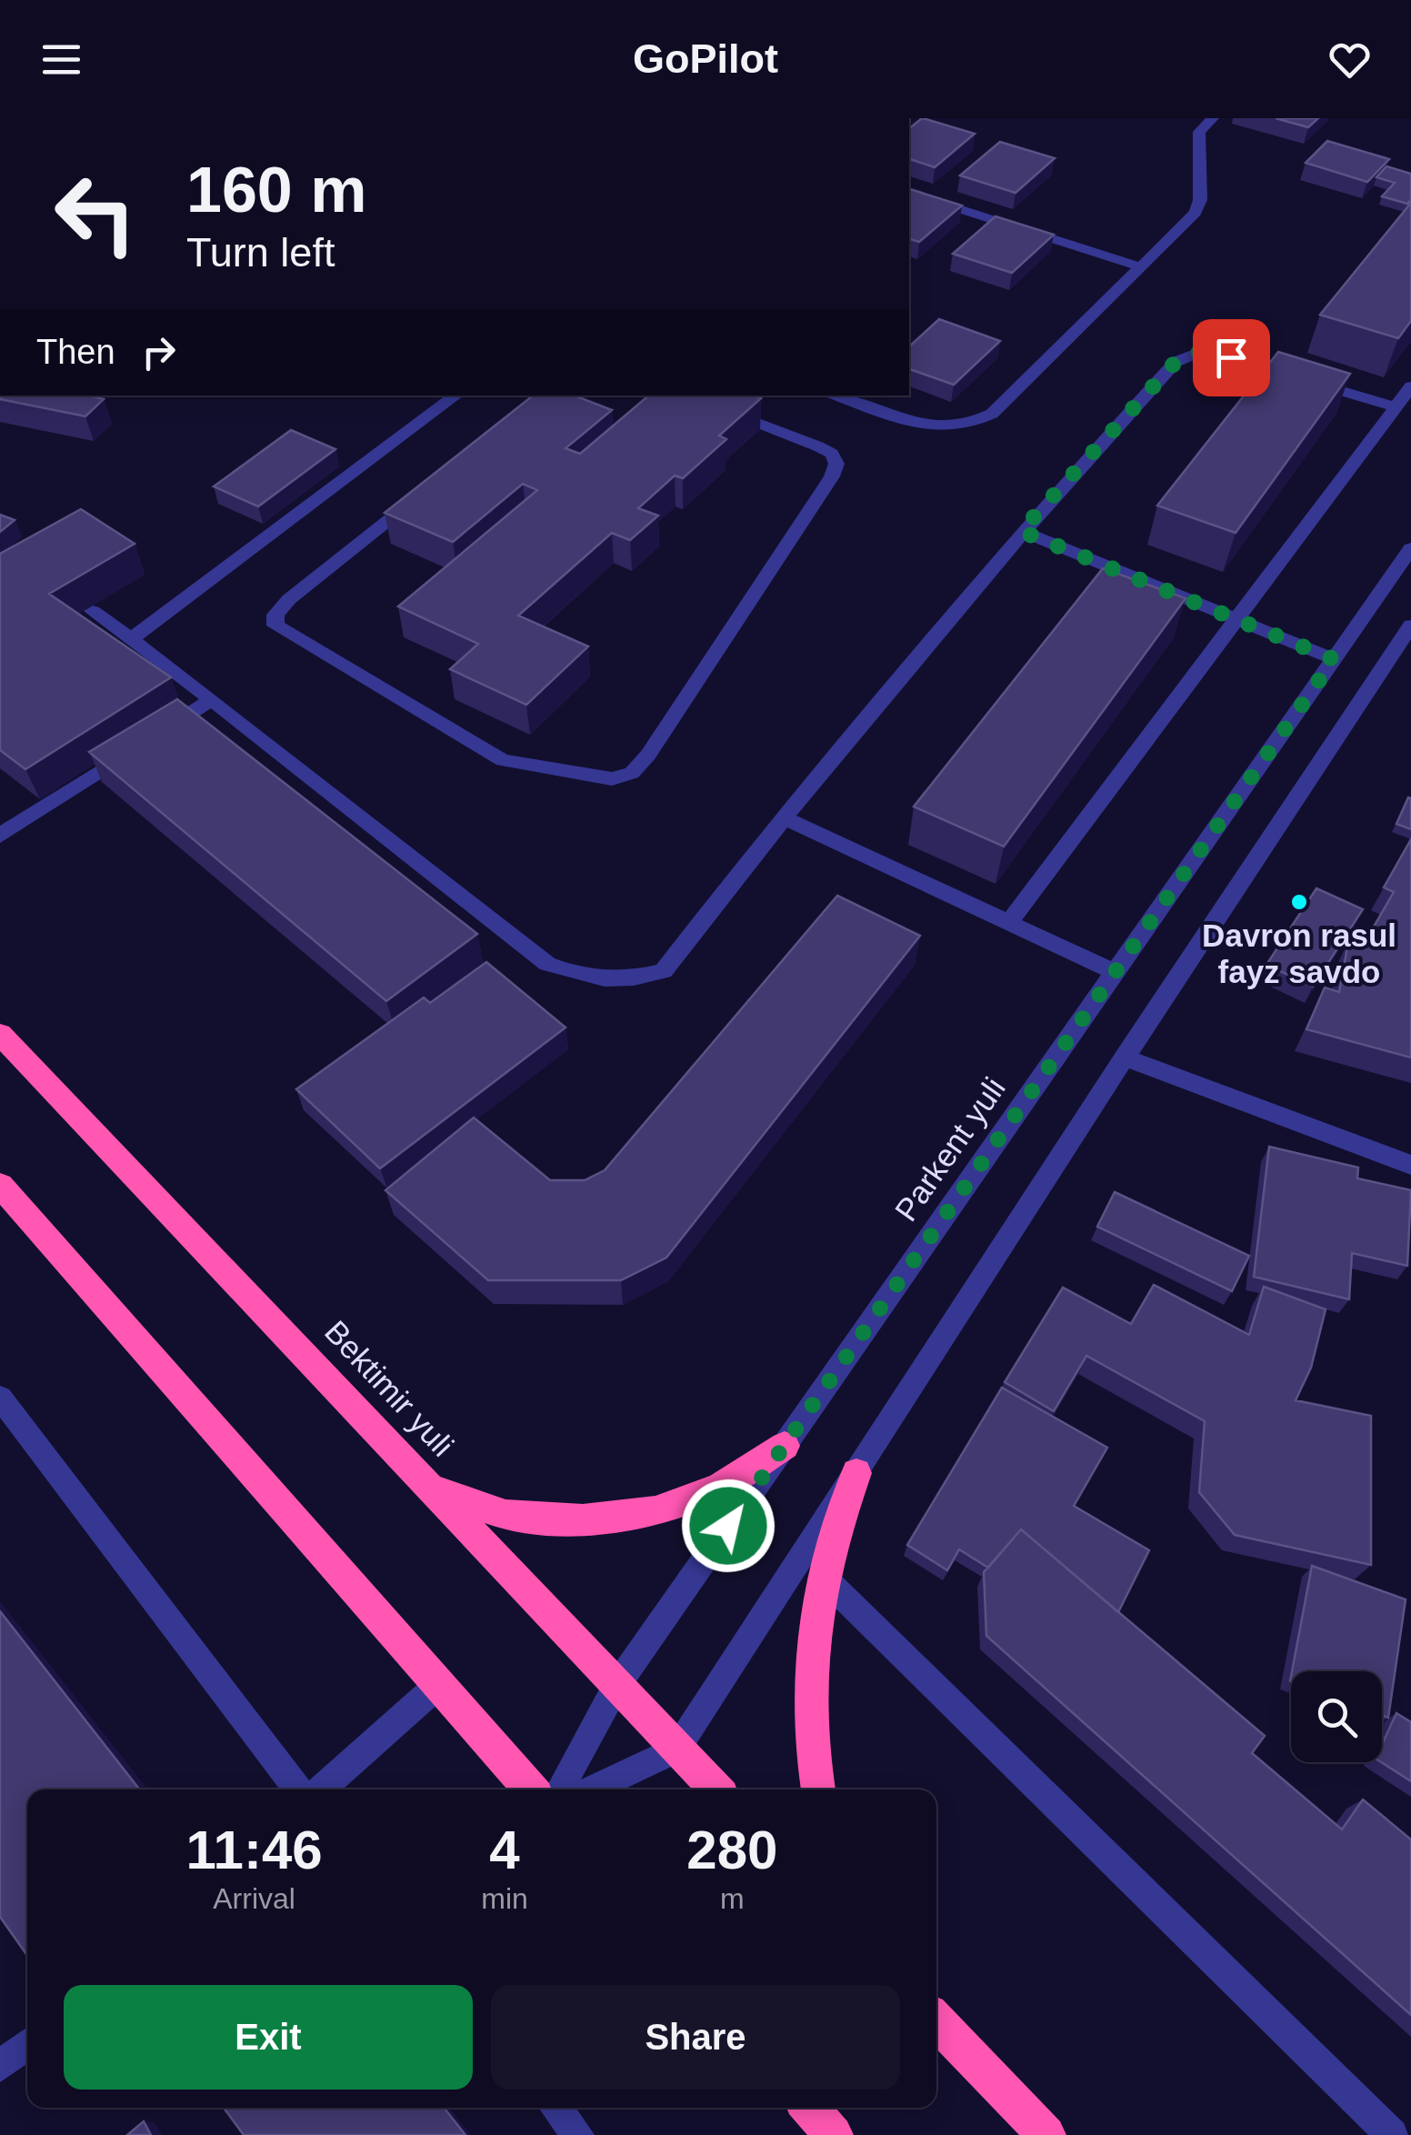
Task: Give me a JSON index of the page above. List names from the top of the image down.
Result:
{
  "streets": {
    "highway": ["Bektimir yuli"],
    "street": ["Parkent yuli"]
  },
  "crossings": [
    ["Parkent yuli", "Bektimir yuli"]
  ],
  "places": ["Davron rasul fayz savdo"],
  "page": {
    "header": "GoPilot",
    "turn": ["160 m", "Turn left"],
    "then": "Then",
    "eta": [
      "11:46",
      "Arrival",
      "4",
      "min",
      "280",
      "m"
    ],
    "buttons": ["Exit", "Share"]
  }
}
